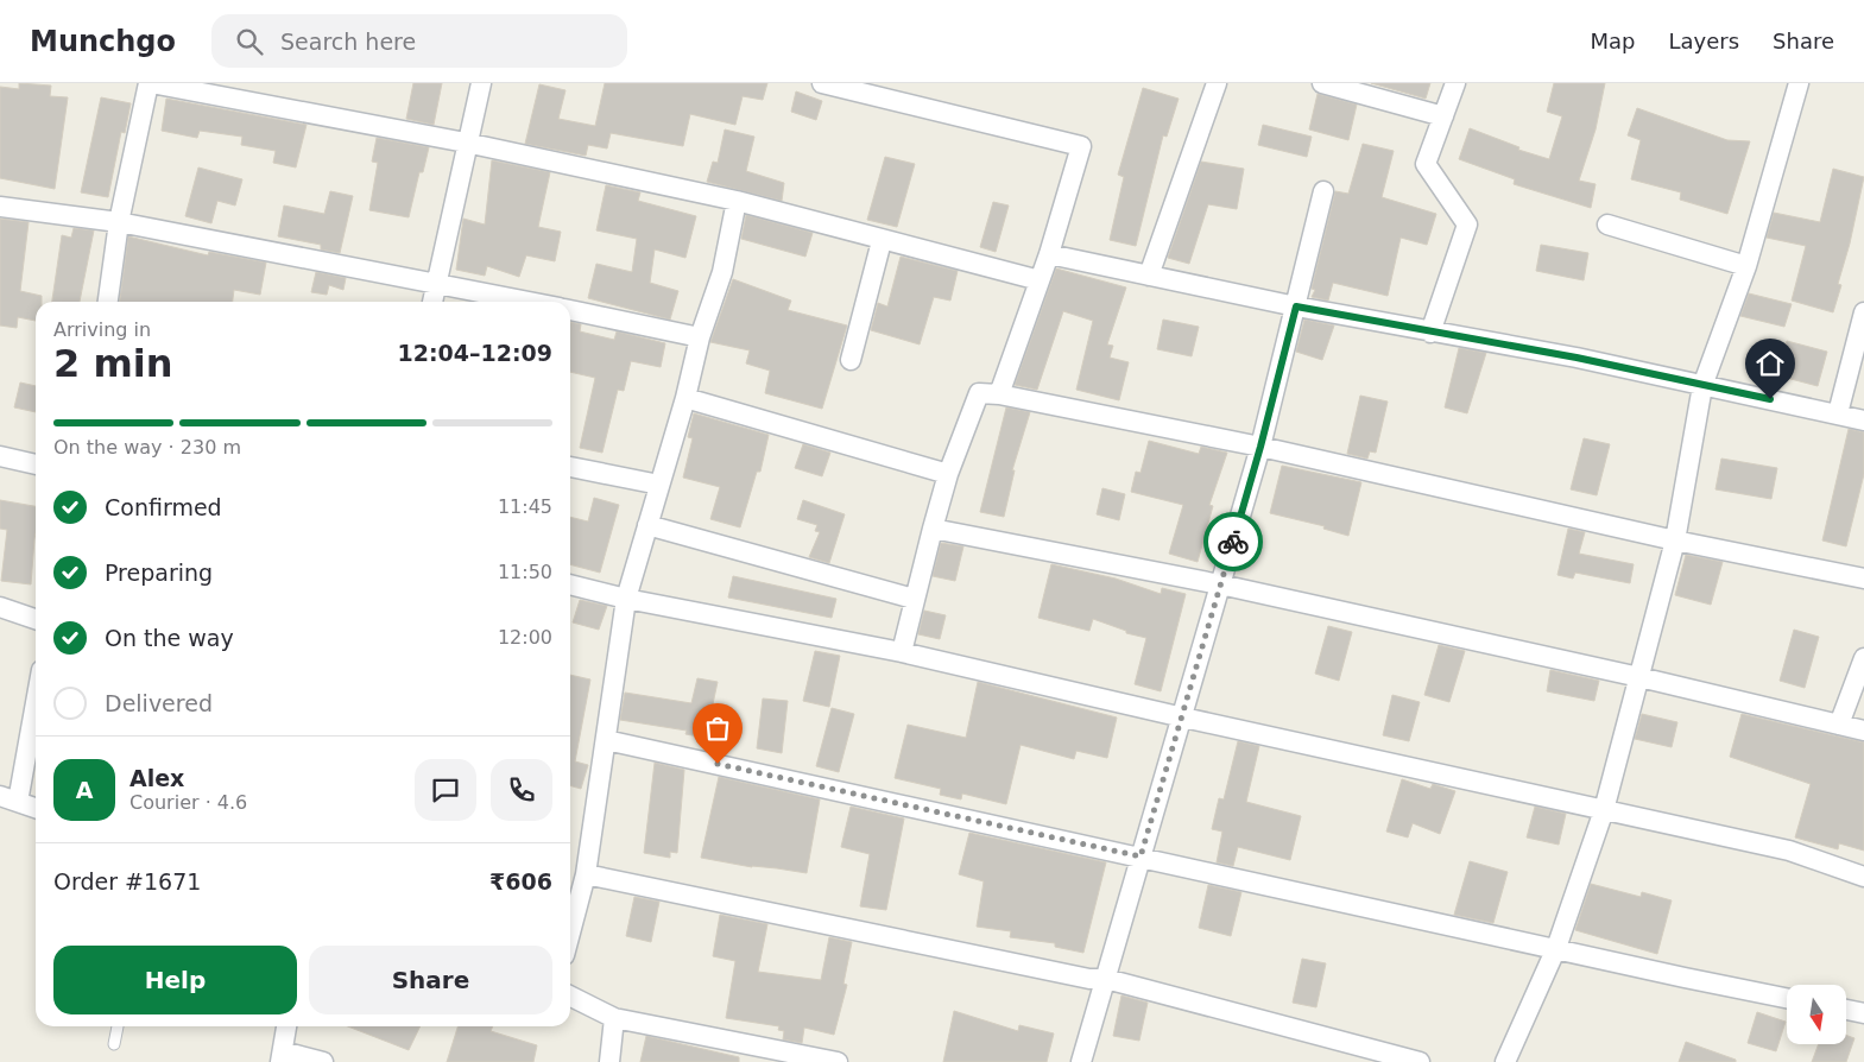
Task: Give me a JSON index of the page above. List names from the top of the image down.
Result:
{
  "north": "bottom",
  "page": {
    "header": "Munchgo",
    "search": "Search here",
    "nav": ["Map", "Layers", "Share"],
    "heading": ["2 min", "Arriving in", "12:04–12:09"],
    "panel": [
      "Alex",
      "Courier · 4.6",
      "Order #1671",
      "₹606"
    ],
    "bar": "On the way · 230 m",
    "list": [
      ["Confirmed", "11:45"],
      ["Preparing", "11:50"],
      ["On the way", "12:00"],
      "Delivered"
    ],
    "round": "A",
    "buttons": ["Help", "Share"]
  }
}
